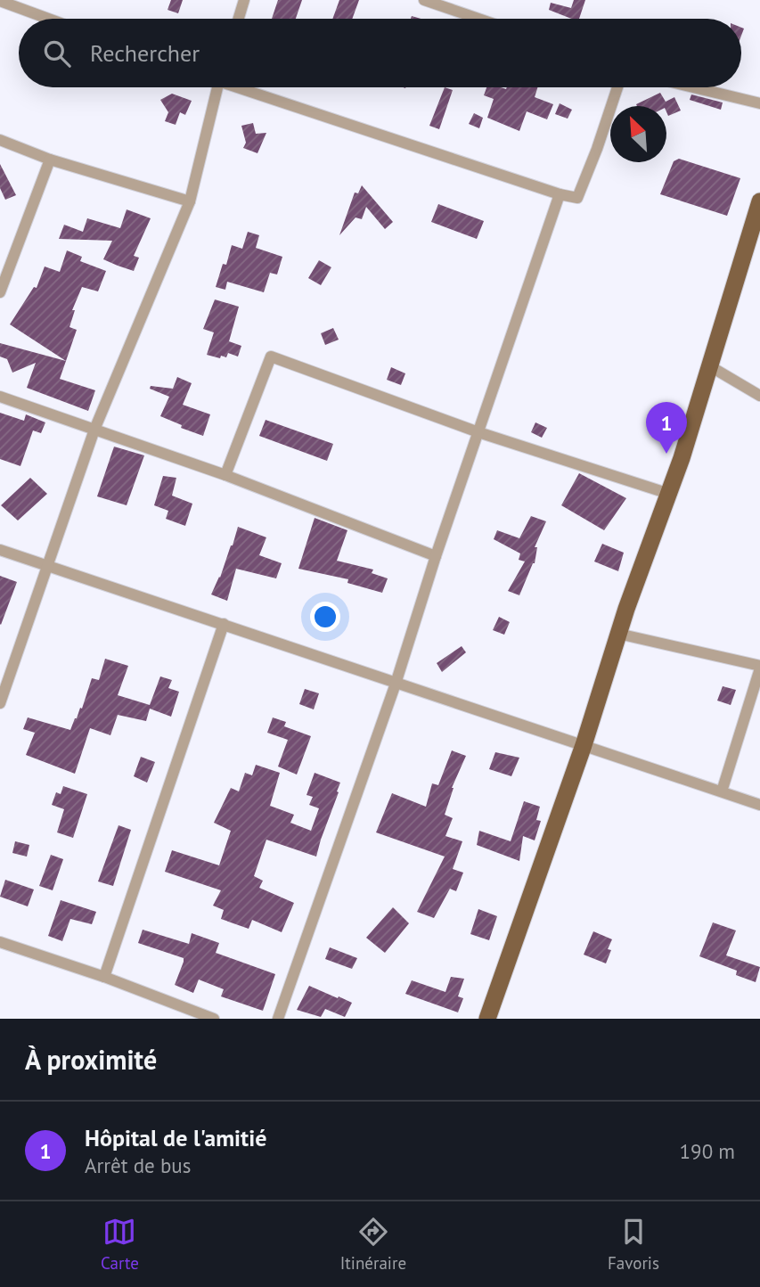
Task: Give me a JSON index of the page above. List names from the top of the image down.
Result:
{
  "north": "top left",
  "page": {
    "search": "Rechercher",
    "pins": "1",
    "heading": "À proximité",
    "list": [
      {
        "mark": "1",
        "name": "Hôpital de l'amitié",
        "note": "Arrêt de bus",
        "value": "190 m"
      }
    ],
    "nav": ["Carte", "Itinéraire", "Favoris"]
  }
}
